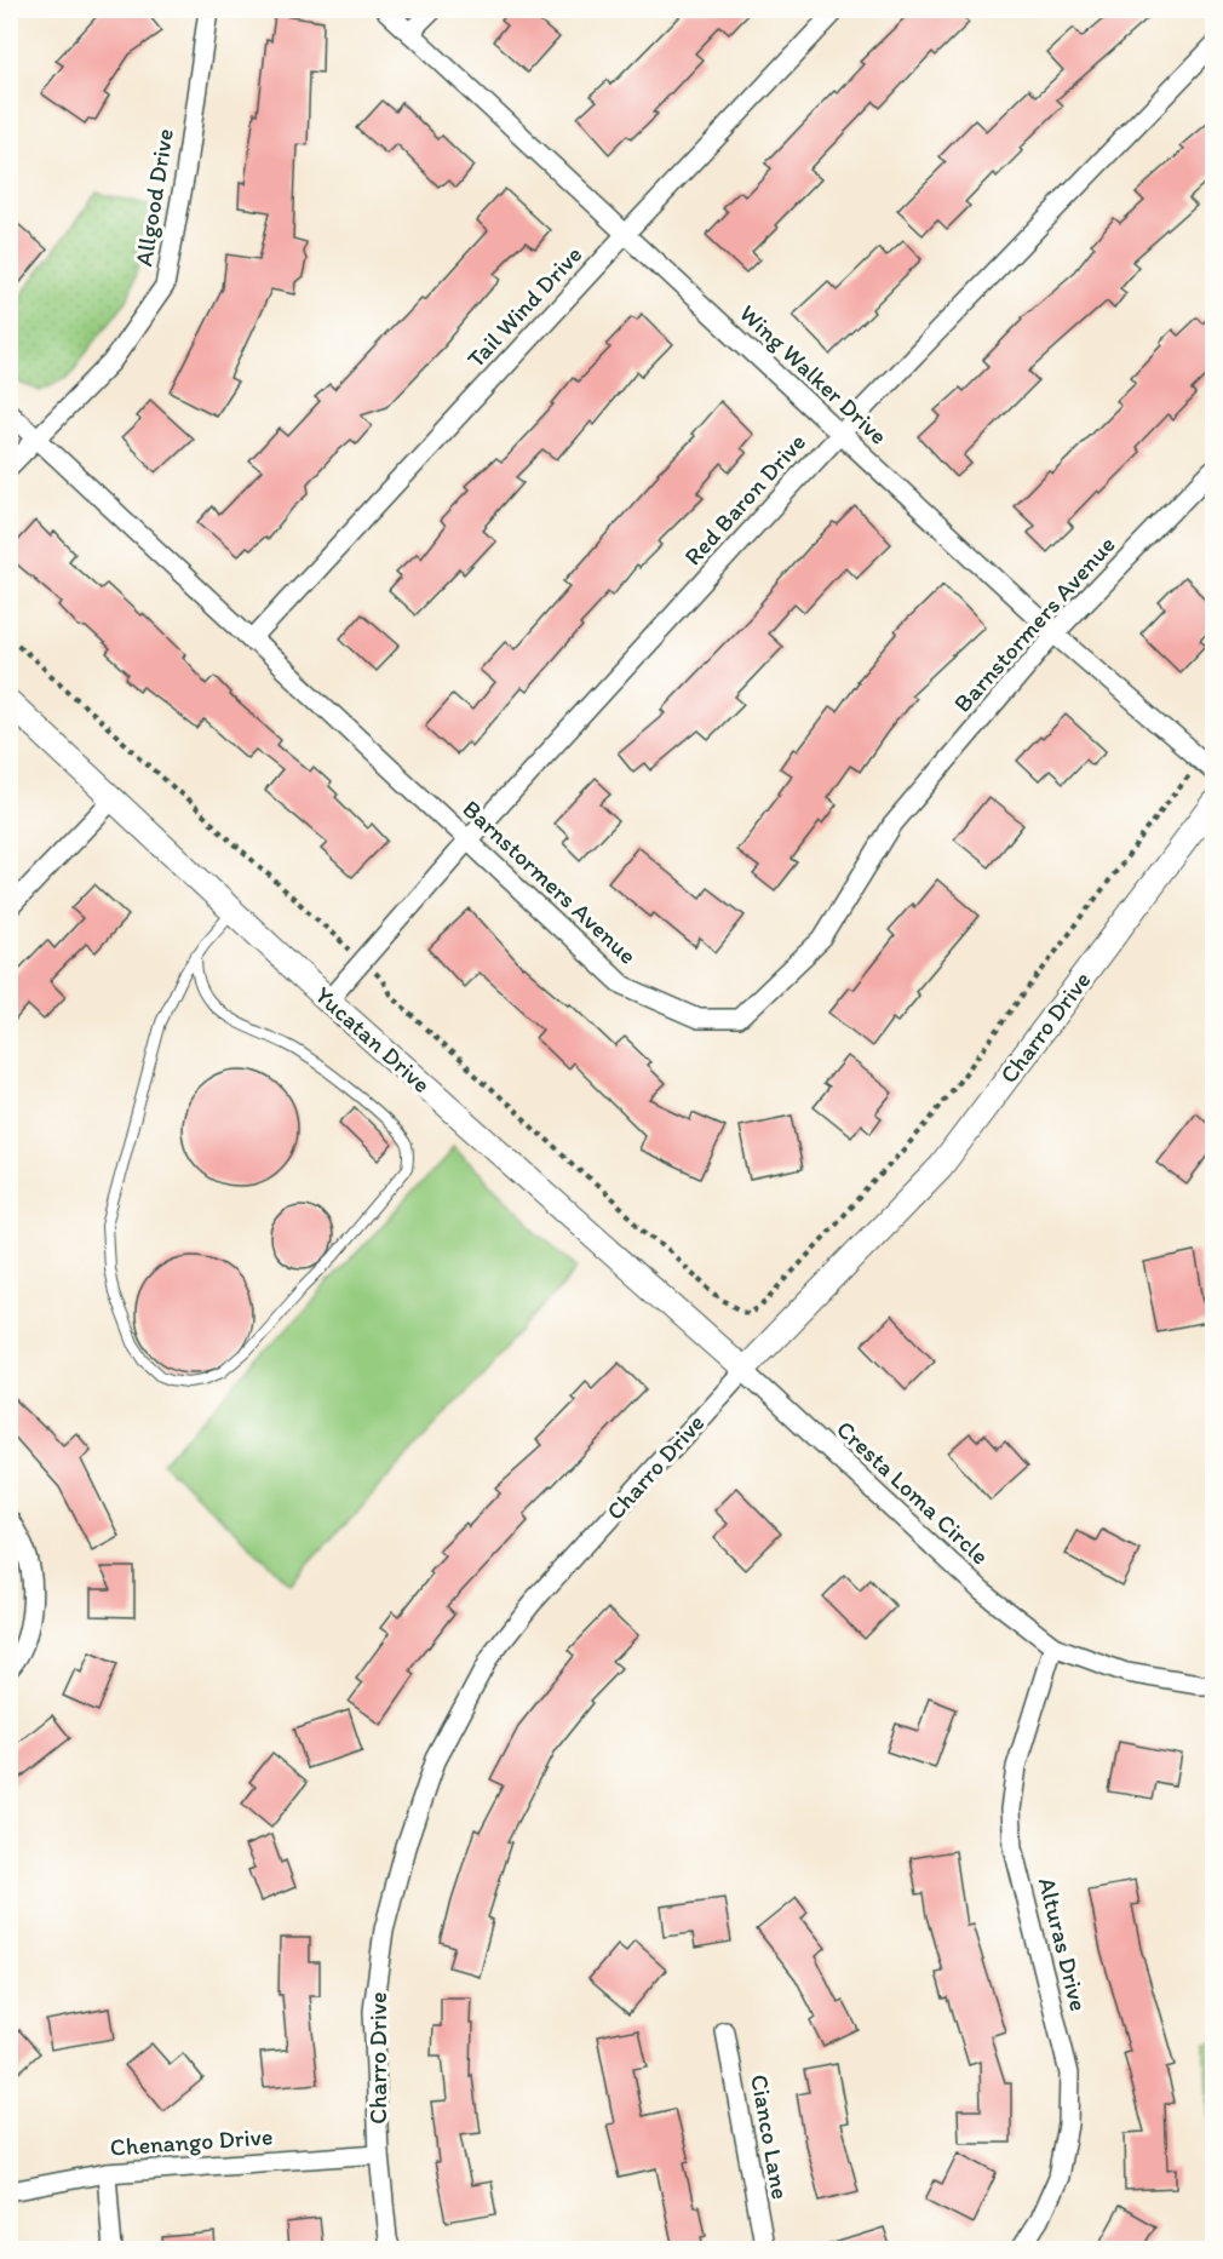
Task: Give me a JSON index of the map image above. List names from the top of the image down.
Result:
{
  "streets": {
    "street": [
      "Allgood Drive",
      "Tail Wind Drive",
      "Wing Walker Drive",
      "Red Baron Drive",
      "Barnstormers Avenue",
      "Charro Drive",
      "Yucatan Drive",
      "Cresta Loma Circle",
      "Alturas Drive",
      "Cianco Lane",
      "Chenango Drive"
    ]
  },
  "crossings": [
    ["Allgood Drive", "Barnstormers Avenue"],
    ["Tail Wind Drive", "Wing Walker Drive"],
    ["Tail Wind Drive", "Barnstormers Avenue"],
    ["Wing Walker Drive", "Red Baron Drive"],
    ["Wing Walker Drive", "Barnstormers Avenue"],
    ["Red Baron Drive", "Barnstormers Avenue"],
    ["Red Baron Drive", "Yucatan Drive"],
    ["Charro Drive", "Yucatan Drive"],
    ["Charro Drive", "Cresta Loma Circle"],
    ["Charro Drive", "Chenango Drive"],
    ["Yucatan Drive", "Cresta Loma Circle"],
    ["Cresta Loma Circle", "Alturas Drive"]
  ]
}
